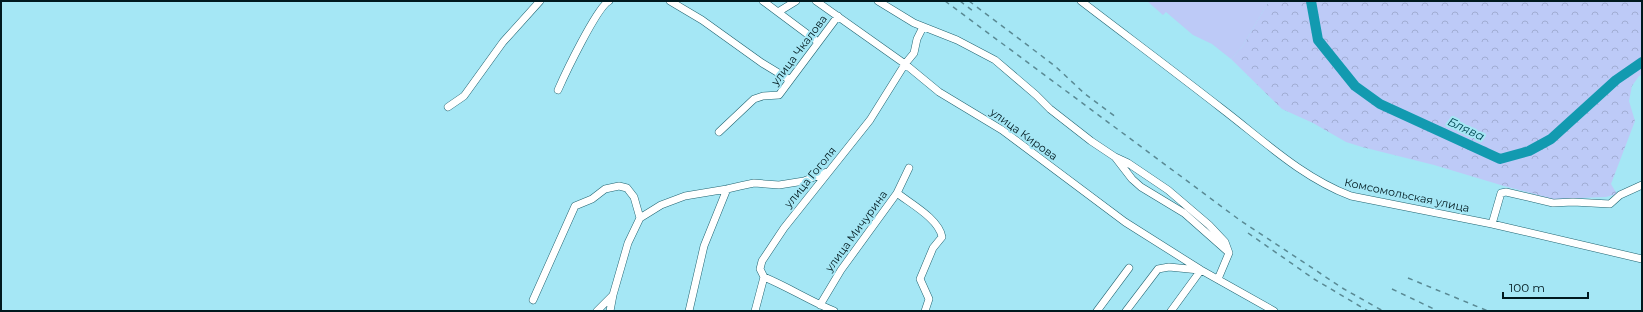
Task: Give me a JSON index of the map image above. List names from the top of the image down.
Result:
{
  "streets": {
    "street": [
      "улица Чкалова",
      "улица Кирова",
      "улица Гоголя",
      "Комсомольская улица",
      "улица Мичурина"
    ]
  },
  "crossings": [
    ["улица Чкалова", "улица Кирова"],
    ["улица Кирова", "улица Гоголя"]
  ],
  "water": ["Блява"],
  "scale_bar": "100 m"
}
